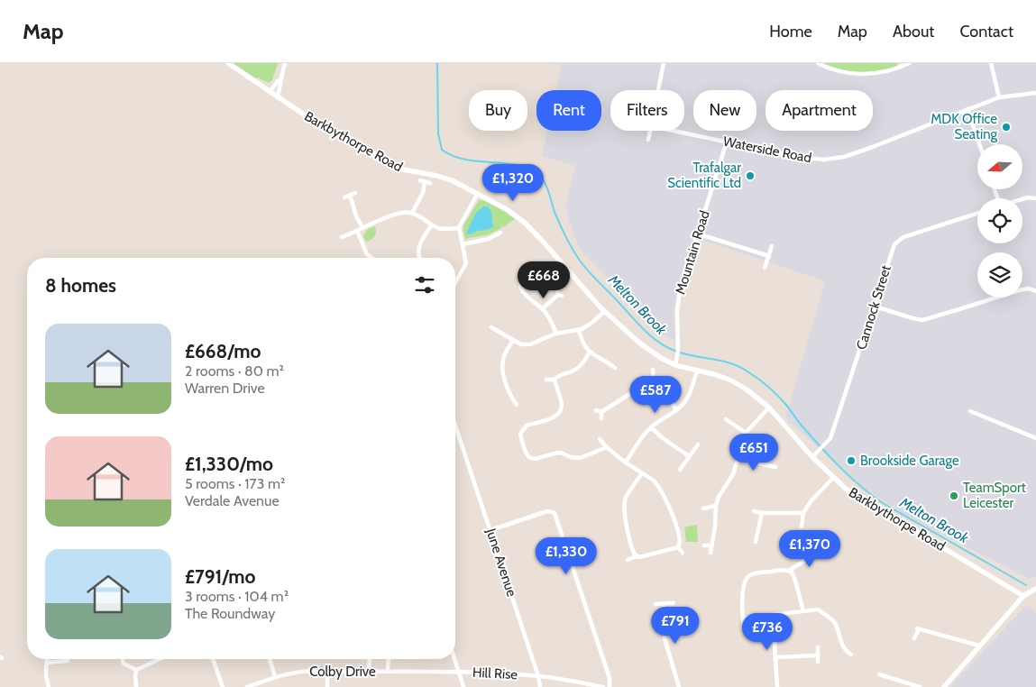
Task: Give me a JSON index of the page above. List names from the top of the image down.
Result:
{
  "streets": {
    "street": [
      "Barkbythorpe Road",
      "Waterside Road",
      "Mountain Road",
      "Cannock Street",
      "June Avenue",
      "Colby Drive",
      "Hill Rise"
    ]
  },
  "crossings": [
    ["Barkbythorpe Road", "Mountain Road"],
    ["Barkbythorpe Road", "Cannock Street"],
    ["Waterside Road", "Mountain Road"],
    ["June Avenue", "Hill Rise"],
    ["Colby Drive", "Hill Rise"]
  ],
  "water": ["Melton Brook"],
  "places": [
    "MDK Office Seating",
    "Trafalgar Scientific Ltd",
    "Brookside Garage",
    "TeamSport Leicester"
  ],
  "north": "left",
  "page": {
    "header": "Map",
    "nav": [
      "Home",
      "Map",
      "About",
      "Contact"
    ],
    "chip": [
      "Buy",
      "Rent",
      "Filters",
      "New",
      "Apartment"
    ],
    "price": [
      "£1,320",
      "£668",
      "£587",
      "£651",
      "£1,370",
      "£1,330",
      "£791",
      "£736"
    ],
    "heading": "8 homes",
    "list": [
      {
        "name": "£668/mo",
        "note": "2 rooms · 80 m² · Warren Drive"
      },
      {
        "name": "£1,330/mo",
        "note": "5 rooms · 173 m² · Verdale Avenue"
      },
      {
        "name": "£791/mo",
        "note": "3 rooms · 104 m² · The Roundway"
      }
    ]
  }
}
